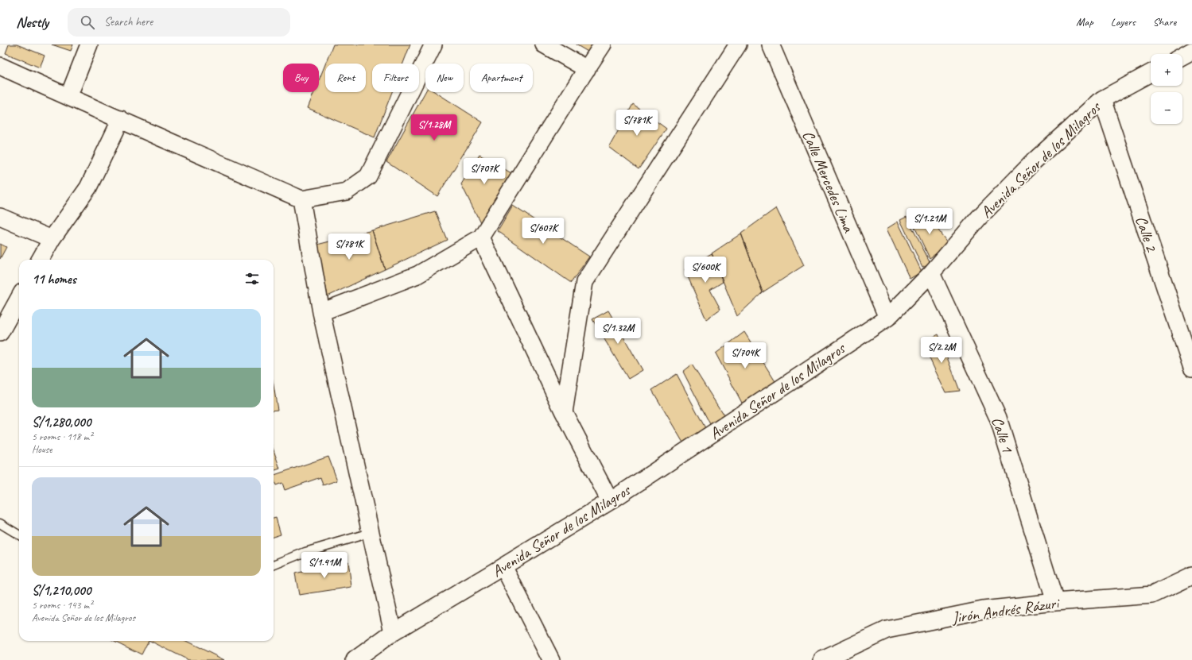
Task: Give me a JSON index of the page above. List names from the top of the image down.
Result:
{
  "streets": {
    "street": [
      "Avenida Señor de los Milagros",
      "Calle Mercedes Lima",
      "Calle 2",
      "Calle 1",
      "Jirón Andrés Rázuri"
    ]
  },
  "crossings": [
    ["Avenida Señor de los Milagros", "Calle Mercedes Lima"],
    ["Avenida Señor de los Milagros", "Calle 2"],
    ["Avenida Señor de los Milagros", "Calle 1"],
    ["Calle 1", "Jirón Andrés Rázuri"]
  ],
  "page": {
    "header": "Nestly",
    "search": "Search here",
    "nav": ["Map", "Layers", "Share"],
    "map_buttons": ["+", "−"],
    "chip": [
      "Buy",
      "Rent",
      "Filters",
      "New",
      "Apartment"
    ],
    "price": [
      "S/781K",
      "S/1.28M",
      "S/707K",
      "S/1.21M",
      "S/607K",
      "S/781K",
      "S/600K",
      "S/1.32M",
      "S/2.2M",
      "S/704K",
      "S/1.41M"
    ],
    "heading": "11 homes",
    "list": [
      {
        "name": "S/1,280,000",
        "note": "5 rooms · 118 m² · House"
      },
      {
        "name": "S/1,210,000",
        "note": "5 rooms · 143 m² · Avenida Señor de los Milagros"
      }
    ]
  }
}
